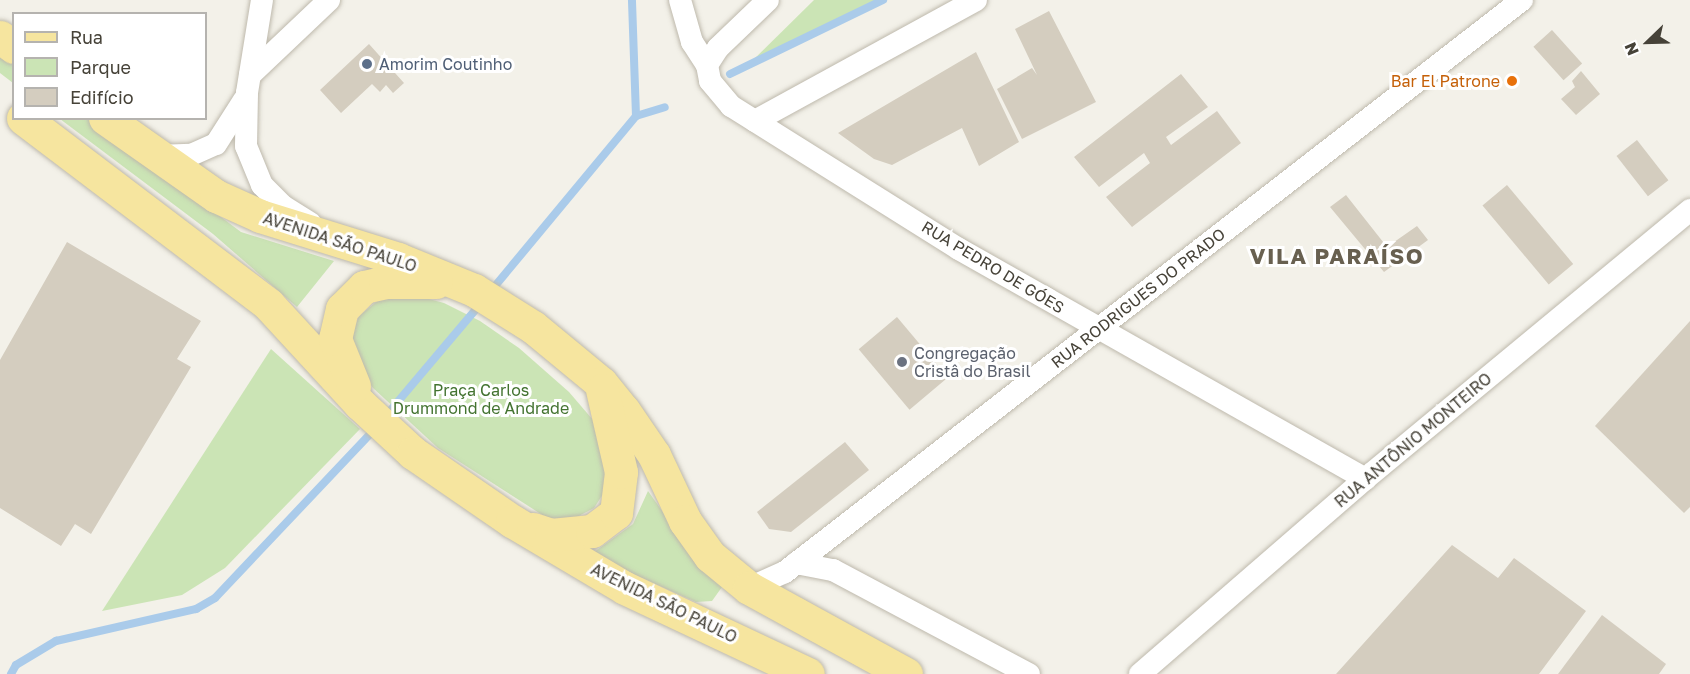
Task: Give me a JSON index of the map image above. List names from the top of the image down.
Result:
{
  "streets": {
    "main road": ["AVENIDA SÃO PAULO"],
    "street": ["RUA PEDRO DE GÓES", "RUA RODRIGUES DO PRADO", "RUA ANTÔNIO MONTEIRO"]
  },
  "crossings": [
    ["AVENIDA SÃO PAULO", "RUA RODRIGUES DO PRADO"],
    ["RUA PEDRO DE GÓES", "RUA RODRIGUES DO PRADO"],
    ["RUA PEDRO DE GÓES", "RUA ANTÔNIO MONTEIRO"]
  ],
  "districts": ["VILA PARAÍSO"],
  "parks": ["Praça Carlos Drummond de Andrade"],
  "places": ["Amorim Coutinho", "Bar El Patrone", "Congregação Cristâ do Brasil"],
  "legend": ["Rua", "Parque", "Edifício"],
  "north": "bottom left"
}
